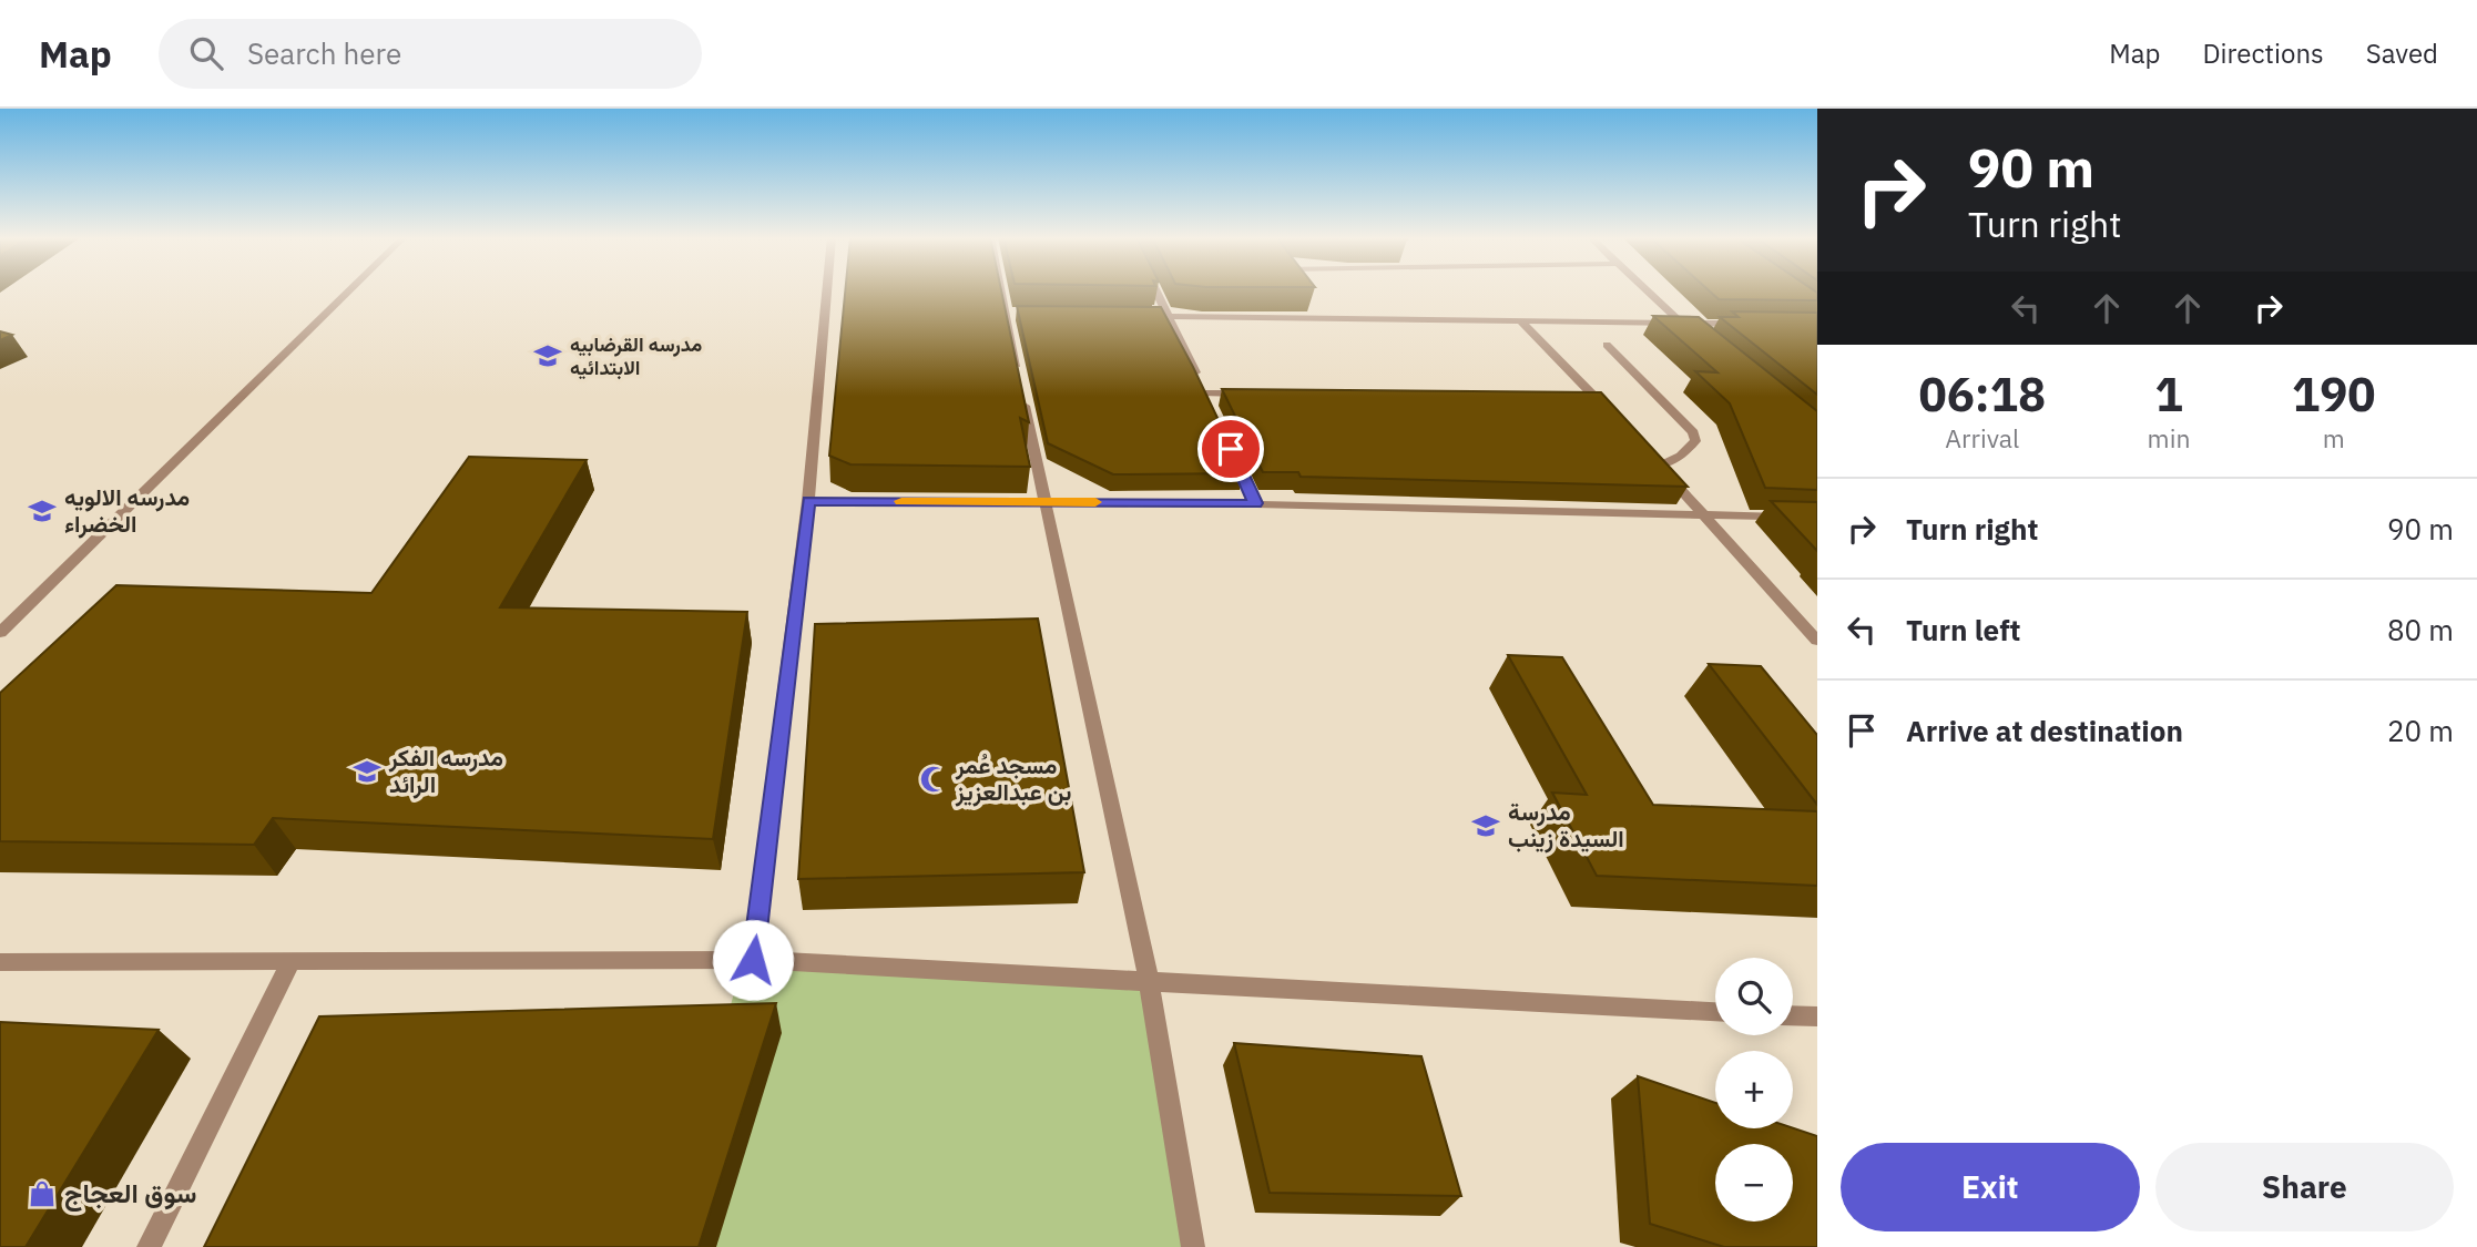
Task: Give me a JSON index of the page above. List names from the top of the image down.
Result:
{
  "places": {
    "school or university": [
      "مدرسه القرضابيه الابتدائيه",
      "مدرسه الالويه الخضراء",
      "مدرسه الفكر الرائد",
      "مدرسة السيدة زينب"
    ],
    "mosque": ["مسجد عُمر بن عبدالعزيز"],
    "shop": ["سوق العجاج"]
  },
  "page": {
    "header": "Map",
    "search": "Search here",
    "nav": ["Map", "Directions", "Saved"],
    "turn": ["90 m", "Turn right"],
    "eta": [
      "06:18",
      "Arrival",
      "1",
      "min",
      "190",
      "m"
    ],
    "list": [
      {
        "name": "Turn right",
        "value": "90 m"
      },
      {
        "name": "Turn left",
        "value": "80 m"
      },
      {
        "name": "Arrive at destination",
        "value": "20 m"
      }
    ],
    "map_buttons": ["+", "−"],
    "buttons": ["Exit", "Share"]
  }
}
